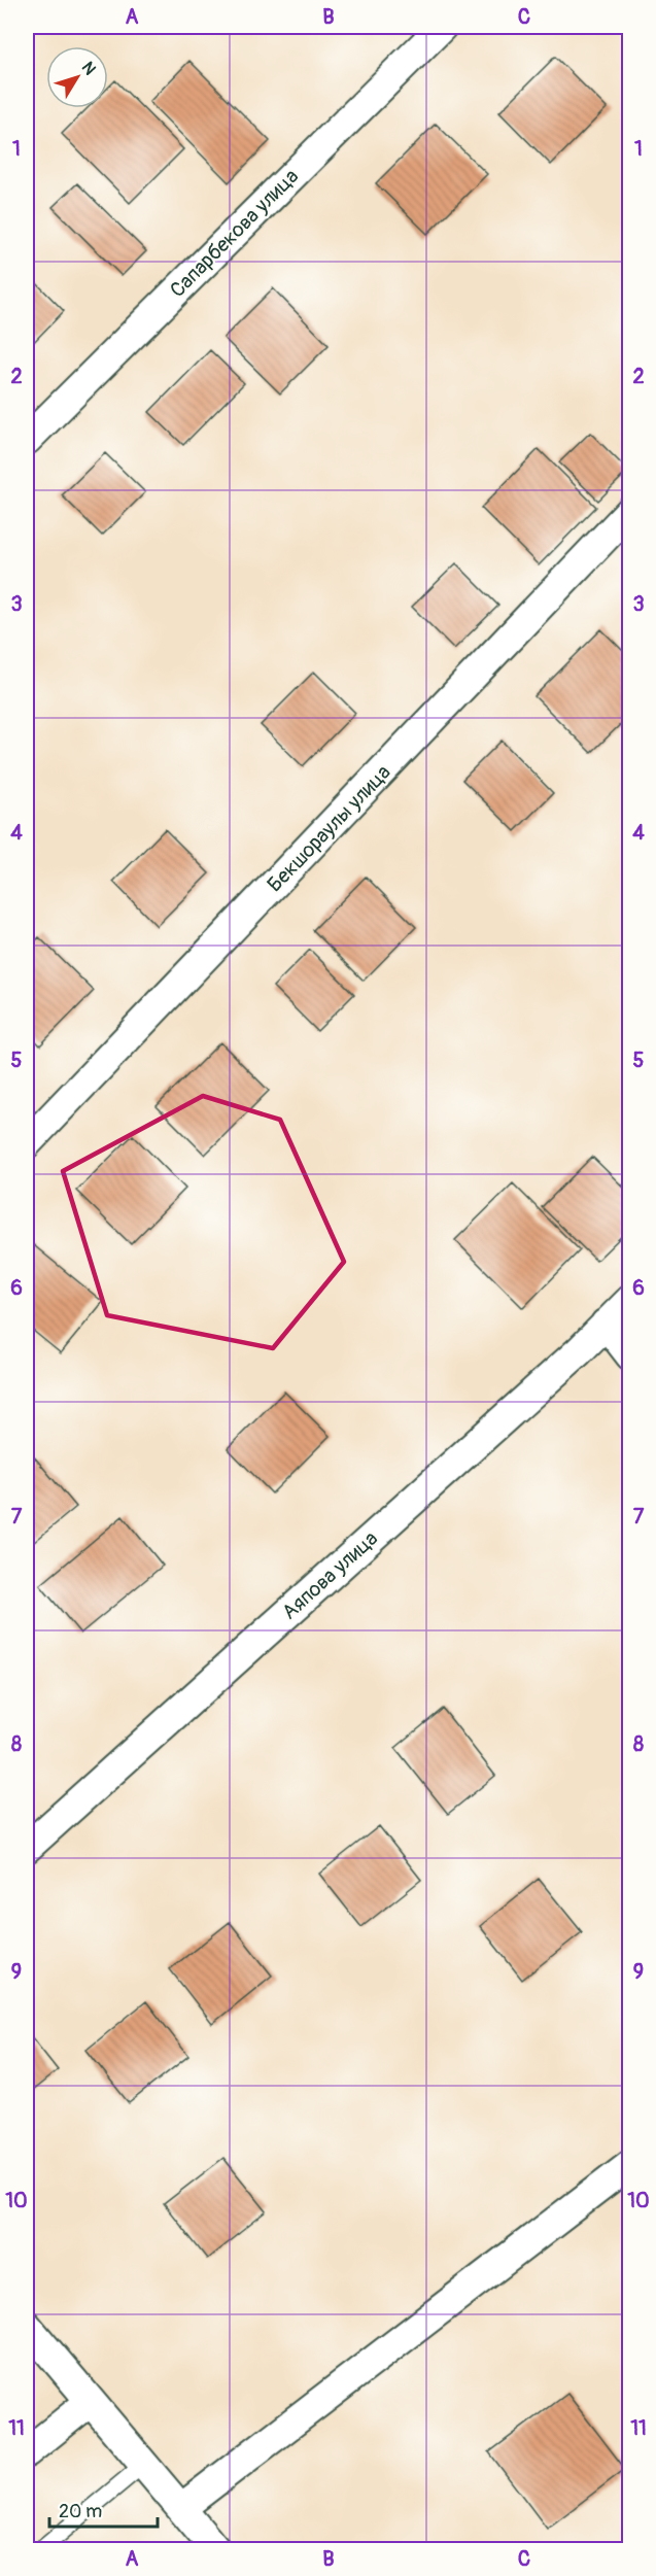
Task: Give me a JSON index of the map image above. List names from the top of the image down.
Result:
{
  "streets": {
    "street": ["Сапарбекова улица", "Бекшораулы улица", "Аяпова улица"]
  },
  "scale_bar": "20 m",
  "north": "top right",
  "grid": {
    "columns": ["A", "B", "C"],
    "rows": [
      "1",
      "2",
      "3",
      "4",
      "5",
      "6",
      "7",
      "8",
      "9",
      "10",
      "11"
    ]
  }
}
